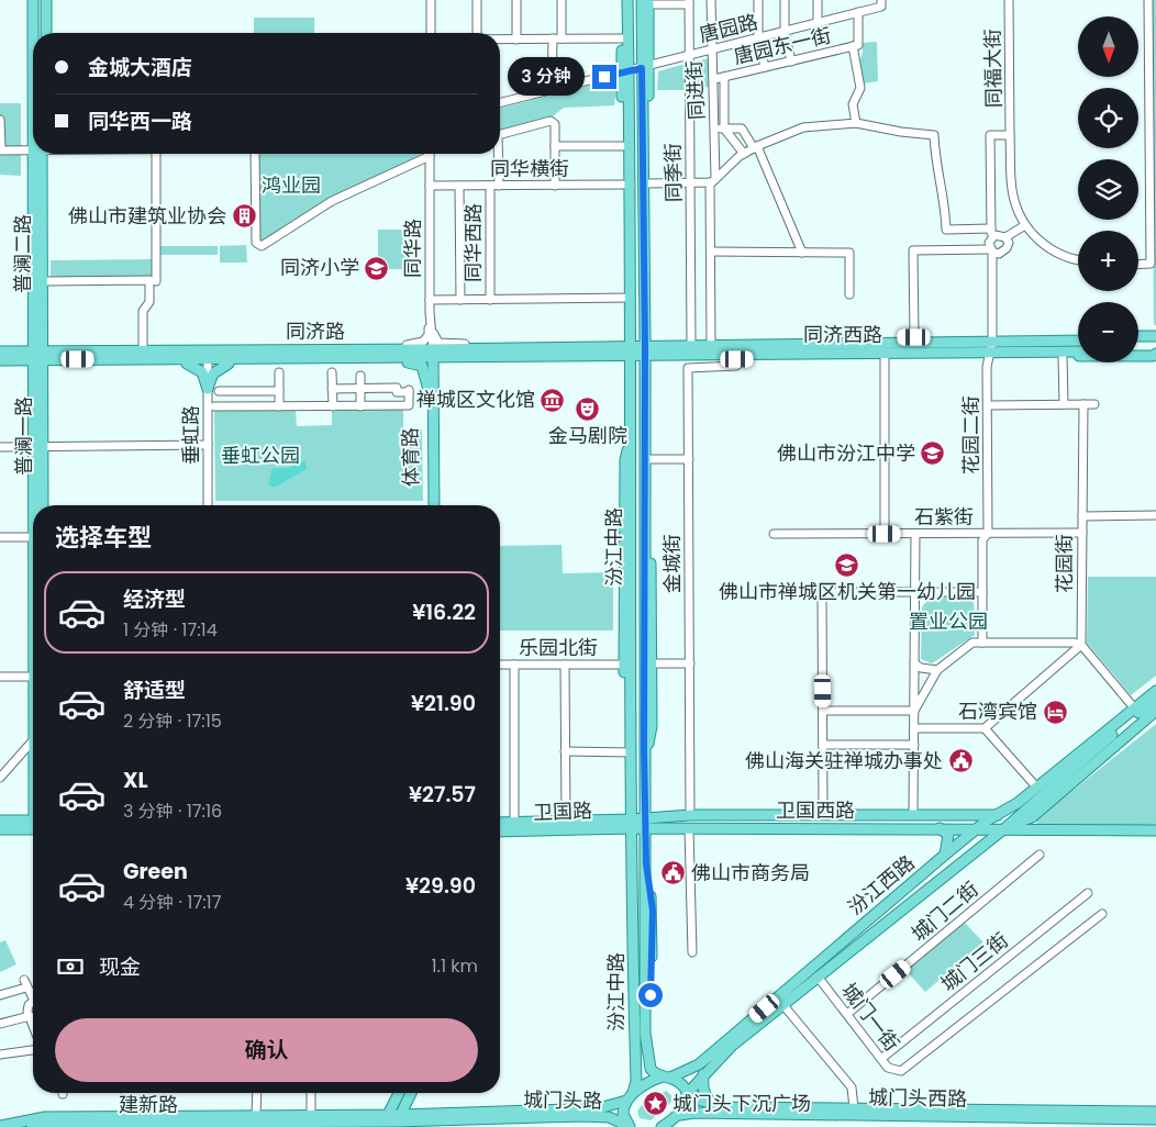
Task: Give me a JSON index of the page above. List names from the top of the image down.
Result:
{
  "streets": {
    "main road": [
      "普澜二路",
      "同济路",
      "同济西路",
      "普澜一路",
      "体育路",
      "汾江中路",
      "卫国西路",
      "卫国路",
      "汾江西路",
      "城门头西路",
      "城门头路",
      "建新路"
    ],
    "street": [
      "唐园路",
      "唐园东一街",
      "同福大街",
      "同进街",
      "同华横街",
      "同季街",
      "同华西路",
      "同华路",
      "垂虹路",
      "花园二街",
      "石紫街",
      "金城街",
      "花园街",
      "乐园北街",
      "城门二街",
      "城门三街",
      "城门一街"
    ]
  },
  "crossings": [
    ["唐园路", "同进街"],
    ["唐园路", "同季街"],
    ["唐园路", "汾江中路"],
    ["唐园东一街", "同进街"],
    ["同福大街", "同济西路"],
    ["同福大街", "花园二街"],
    ["同进街", "同济西路"],
    ["同华横街", "同华西路"],
    ["同华横街", "同华路"],
    ["同华横街", "汾江中路"],
    ["同季街", "同济西路"],
    ["同华路", "体育路"],
    ["普澜二路", "同济路"],
    ["普澜二路", "普澜一路"],
    ["同济路", "同济西路"],
    ["同济路", "垂虹路"],
    ["同济路", "普澜一路"],
    ["同济路", "体育路"],
    ["同济路", "汾江中路"],
    ["同济西路", "花园二街"],
    ["同济西路", "汾江中路"],
    ["花园二街", "石紫街"],
    ["石紫街", "花园街"],
    ["汾江中路", "卫国西路"],
    ["汾江中路", "卫国路"],
    ["汾江中路", "汾江西路"],
    ["汾江中路", "城门头西路"],
    ["汾江中路", "城门头路"],
    ["金城街", "卫国西路"],
    ["卫国西路", "卫国路"],
    ["卫国西路", "汾江西路"],
    ["汾江西路", "城门一街"],
    ["汾江西路", "城门头西路"],
    ["汾江西路", "城门头路"],
    ["城门二街", "城门一街"],
    ["城门三街", "城门一街"],
    ["城门头路", "建新路"]
  ],
  "parks": ["鸿业园", "垂虹公园", "置业公园"],
  "places": {
    "building": ["佛山市建筑业协会"],
    "school or university": ["同济小学", "佛山市汾江中学", "佛山市禅城区机关第一幼儿园"],
    "museum": ["禅城区文化馆"],
    "theatre": ["金马剧院"],
    "hotel": ["石湾宾馆"],
    "public building": ["佛山海关驻禅城办事处", "佛山市商务局"],
    "place": ["城门头下沉广场"]
  },
  "north": "bottom",
  "page": {
    "map_buttons": ["+", "−"],
    "banner": ["金城大酒店", "同华西一路"],
    "bubble": "3 分钟",
    "heading": "选择车型",
    "list": [
      {
        "name": "经济型",
        "note": "1 分钟 · 17:14",
        "value": "¥16.22"
      },
      {
        "name": "舒适型",
        "note": "2 分钟 · 17:15",
        "value": "¥21.90"
      },
      {
        "name": "XL",
        "note": "3 分钟 · 17:16",
        "value": "¥27.57"
      },
      {
        "name": "Green",
        "note": "4 分钟 · 17:17",
        "value": "¥29.90"
      }
    ],
    "pay": ["现金", "1.1 km"],
    "buttons": "确认"
  }
}
